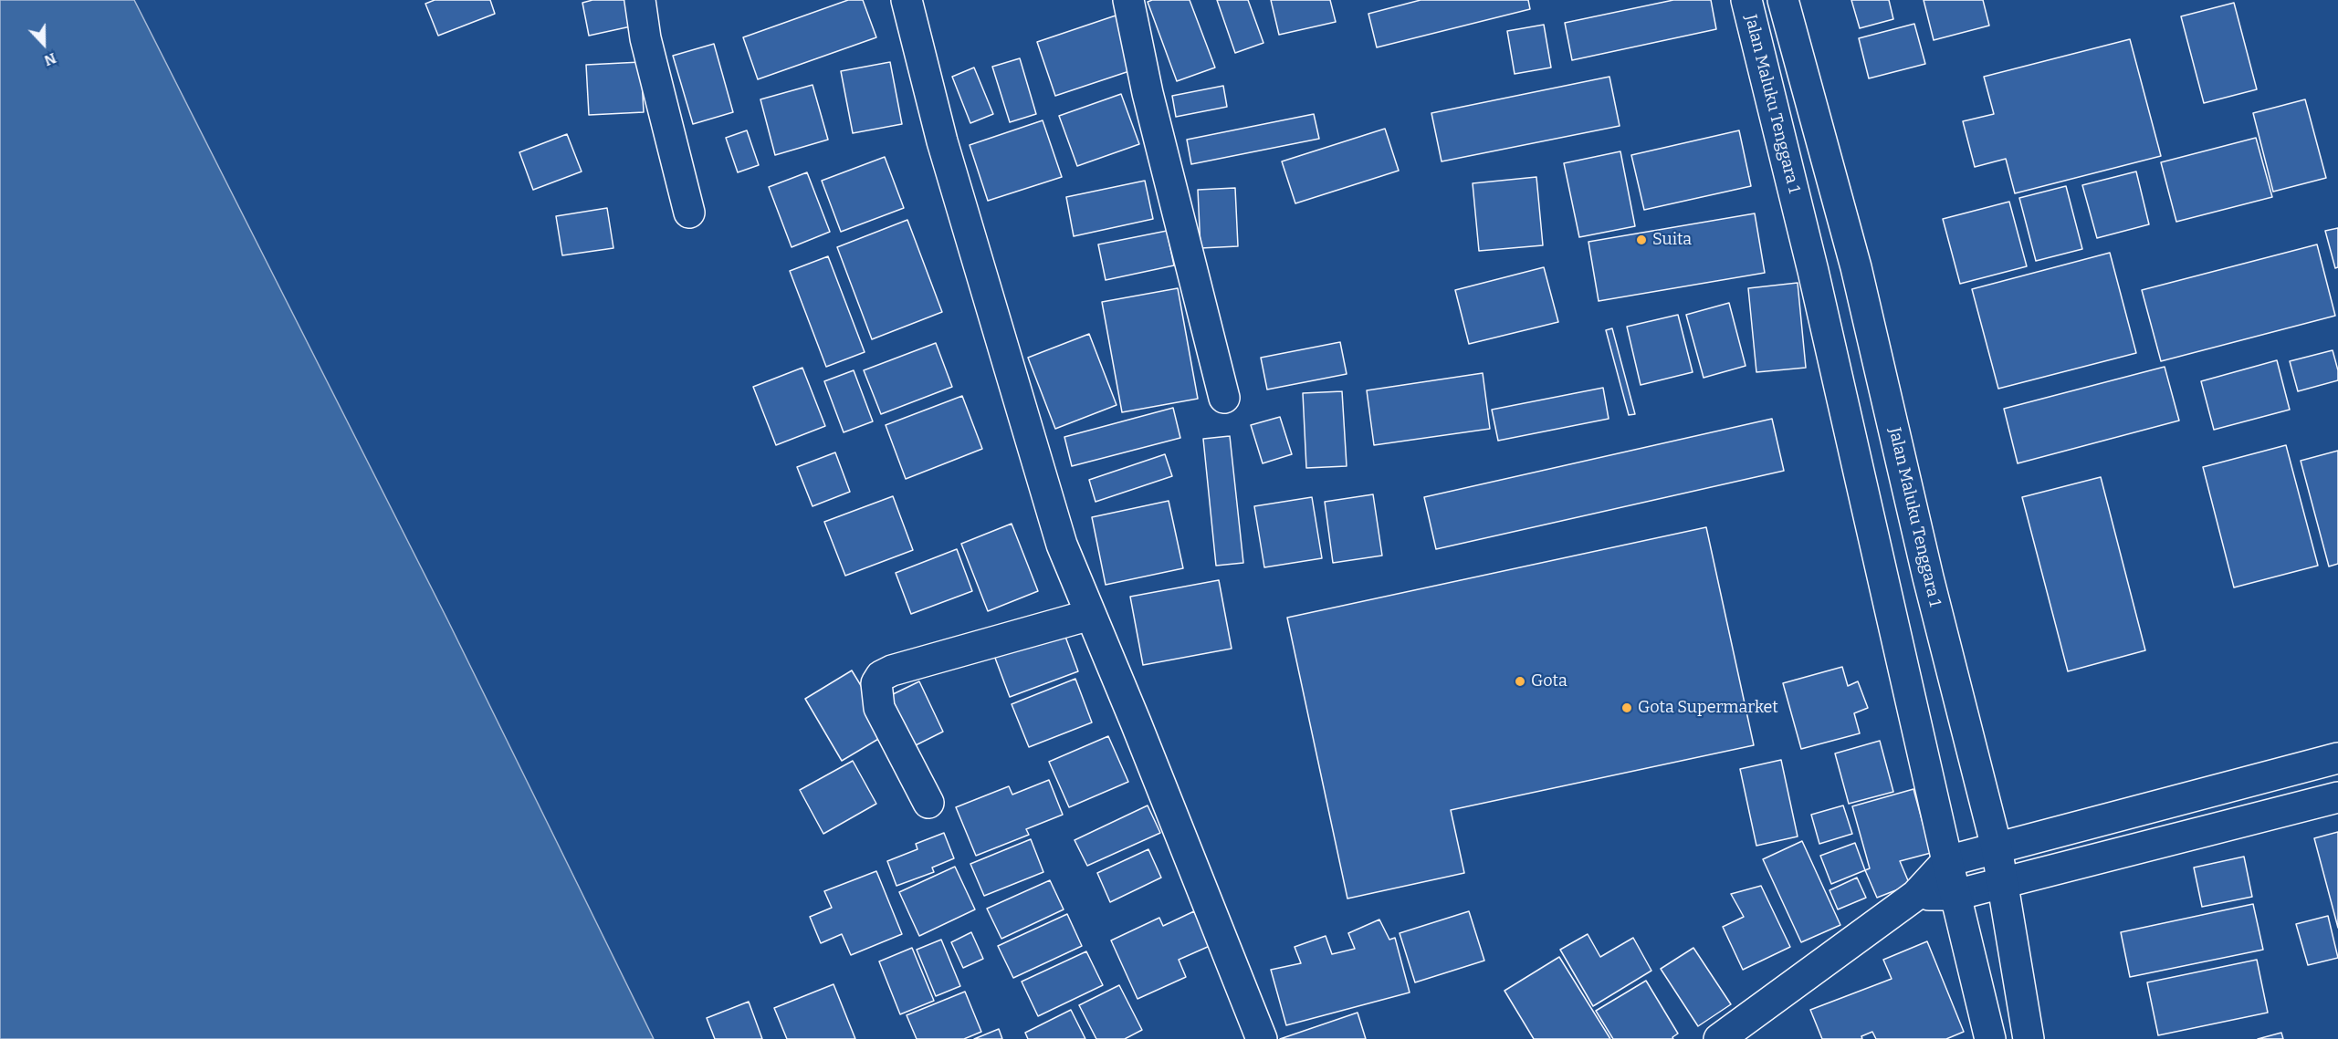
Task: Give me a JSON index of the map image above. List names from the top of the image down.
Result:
{
  "streets": {
    "main road": ["Jalan Maluku Tenggara 1"]
  },
  "places": ["Suita", "Gota", "Gota Supermarket"],
  "north": "bottom"
}
